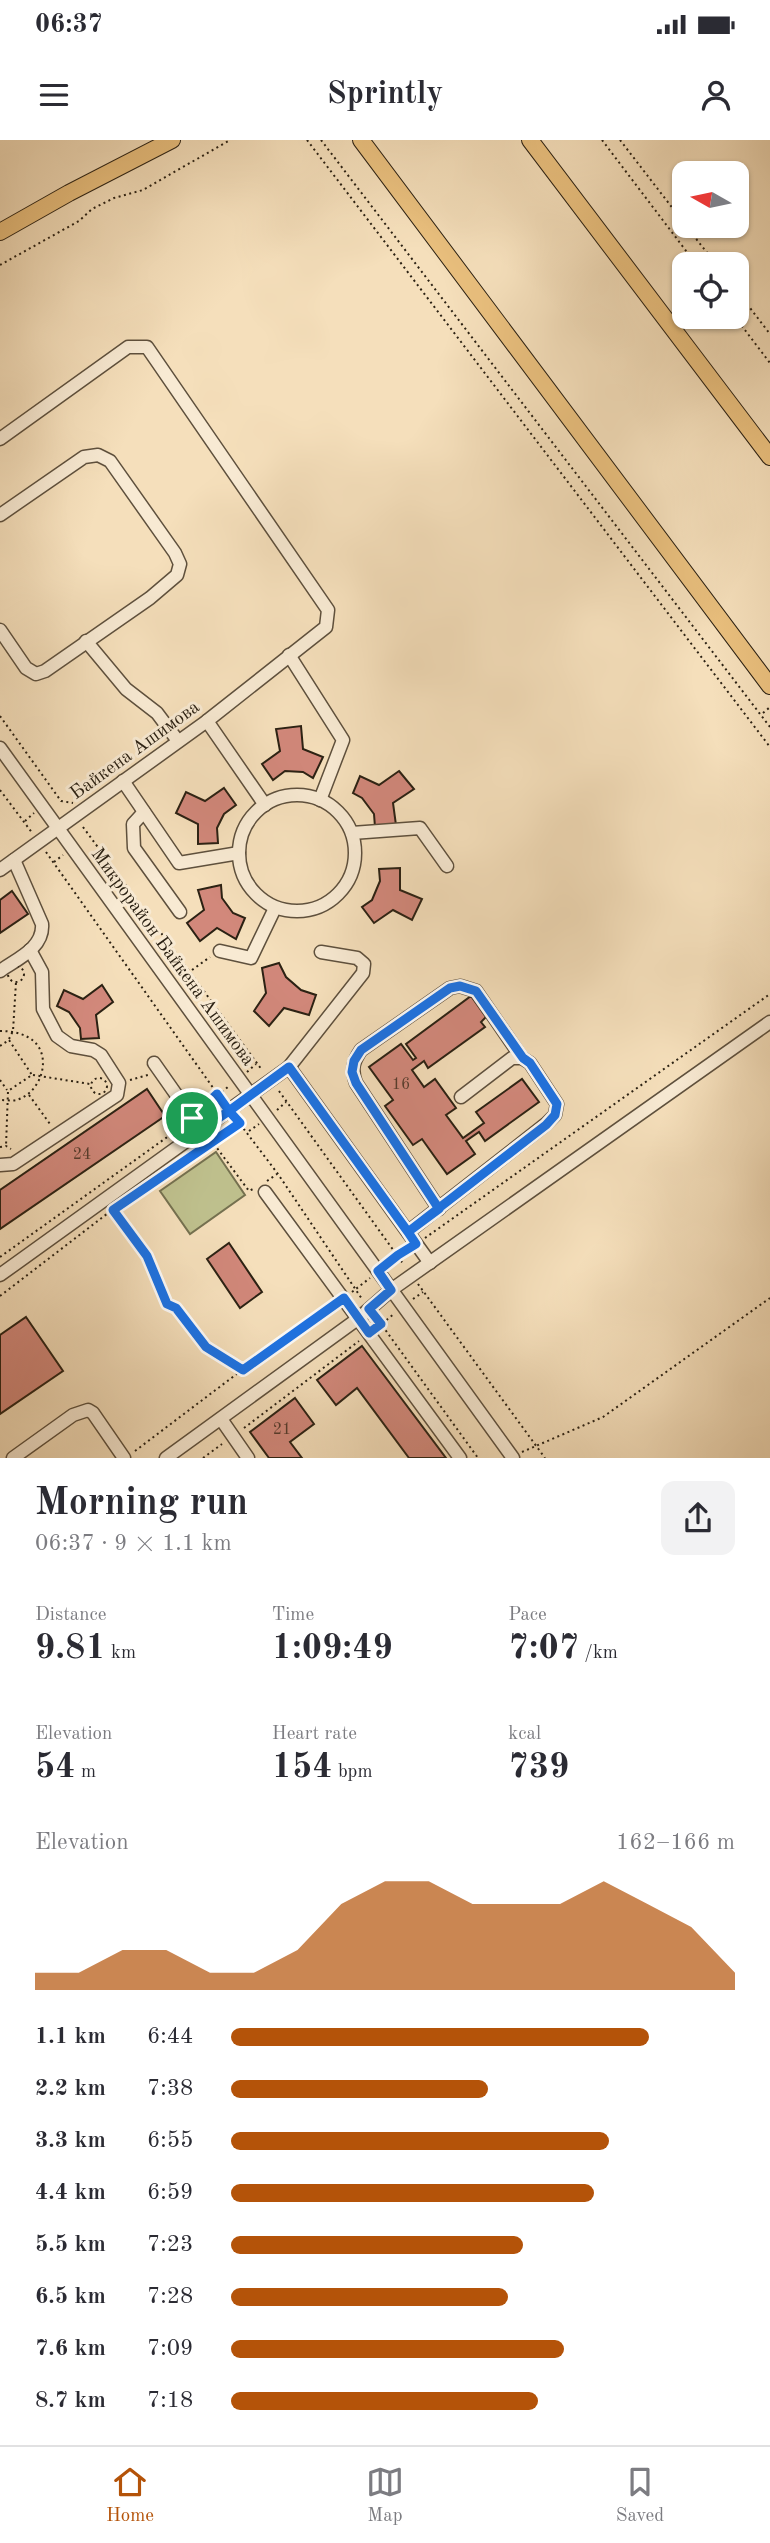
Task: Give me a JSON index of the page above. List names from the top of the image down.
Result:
{
  "streets": {
    "street": ["Байкена Ашимова", "Микрорайон Байкена Ашимова"]
  },
  "crossings": [
    ["Байкена Ашимова", "Микрорайон Байкена Ашимова"]
  ],
  "house_numbers": ["16", "24", "21"],
  "north": "left",
  "page": {
    "status": "06:37",
    "header": "Sprintly",
    "heading": ["Morning run", "06:37 · 9 × 1.1 km"],
    "stats": [
      ["Distance", "9.81 km"],
      ["Time", "1:09:49"],
      ["Pace", "7:07 /km"],
      ["Elevation", "54 m"],
      ["Heart rate", "154 bpm"],
      ["kcal", "739"]
    ],
    "chart": ["Elevation", "162–166 m"],
    "list": [
      {
        "name": "1.1 km",
        "note": "6:44"
      },
      {
        "name": "2.2 km",
        "note": "7:38"
      },
      {
        "name": "3.3 km",
        "note": "6:55"
      },
      {
        "name": "4.4 km",
        "note": "6:59"
      },
      {
        "name": "5.5 km",
        "note": "7:23"
      },
      {
        "name": "6.5 km",
        "note": "7:28"
      },
      {
        "name": "7.6 km",
        "note": "7:09"
      },
      {
        "name": "8.7 km",
        "note": "7:18"
      }
    ],
    "tabs": ["Home", "Map", "Saved"]
  }
}
